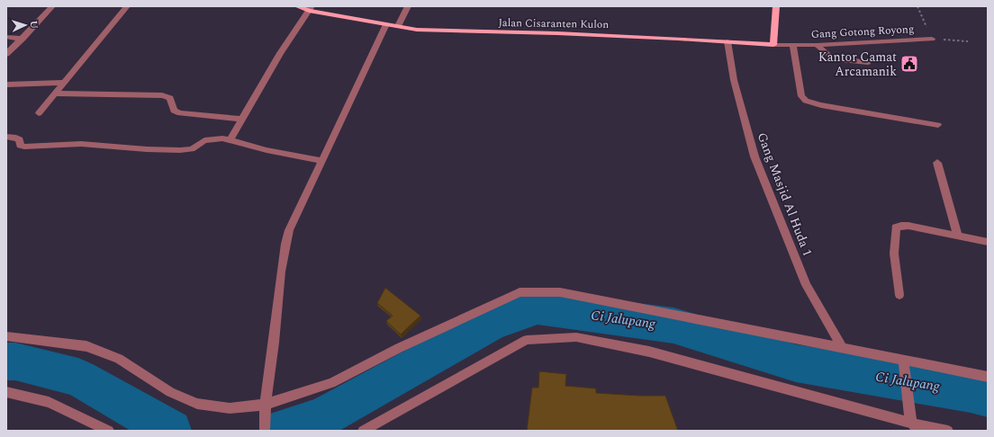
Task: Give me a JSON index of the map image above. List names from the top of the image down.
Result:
{
  "streets": {
    "main road": ["Jalan Cisaranten Kulon"],
    "street": ["Gang Gotong Royong", "Gang Masjid Al Huda 1"]
  },
  "crossings": [
    ["Jalan Cisaranten Kulon", "Gang Gotong Royong"],
    ["Jalan Cisaranten Kulon", "Gang Masjid Al Huda 1"]
  ],
  "water": ["Ci Jalupang"],
  "places": {
    "public building": ["Kantor Camat Arcamanik"]
  },
  "north": "right"
}
